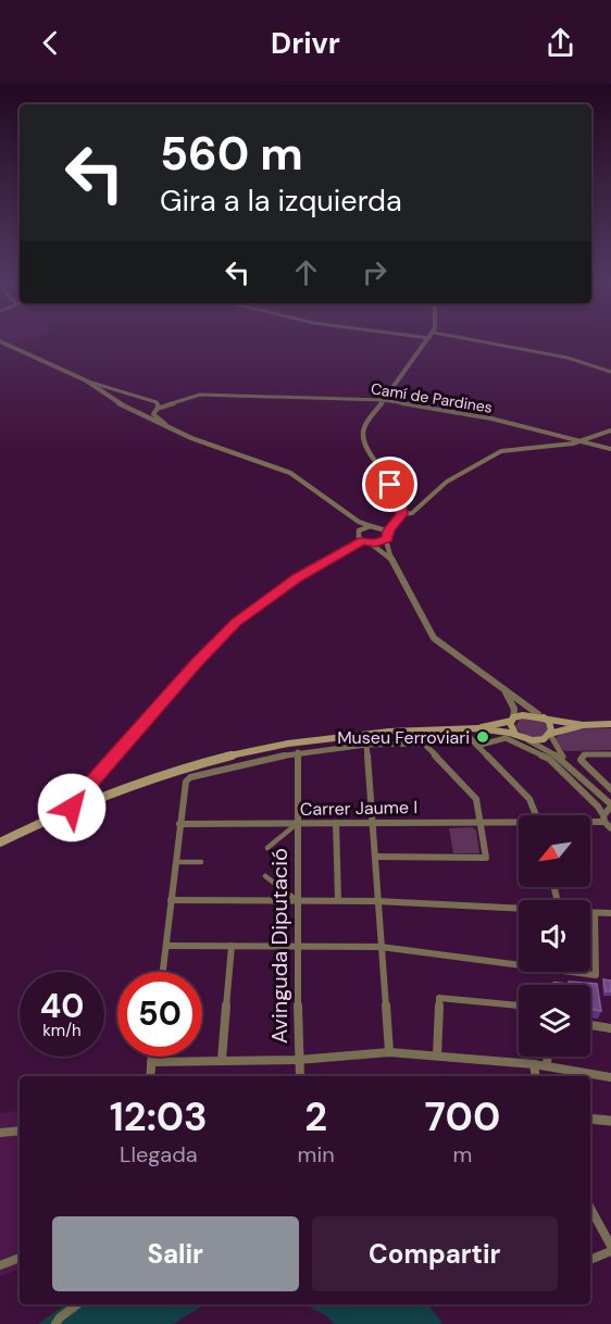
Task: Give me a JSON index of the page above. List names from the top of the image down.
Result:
{
  "streets": {
    "street": ["Camí de Pardines", "Carrer Jaume I", "Avinguda Diputació"]
  },
  "crossings": [
    ["Carrer Jaume I", "Avinguda Diputació"]
  ],
  "places": ["Museu Ferroviari"],
  "north": "bottom left",
  "page": {
    "header": "Drivr",
    "turn": ["560 m", "Gira a la izquierda"],
    "speed": "40 km/h",
    "limit": "50",
    "eta": [
      "12:03",
      "Llegada",
      "2",
      "min",
      "700",
      "m"
    ],
    "buttons": ["Salir", "Compartir"]
  }
}
